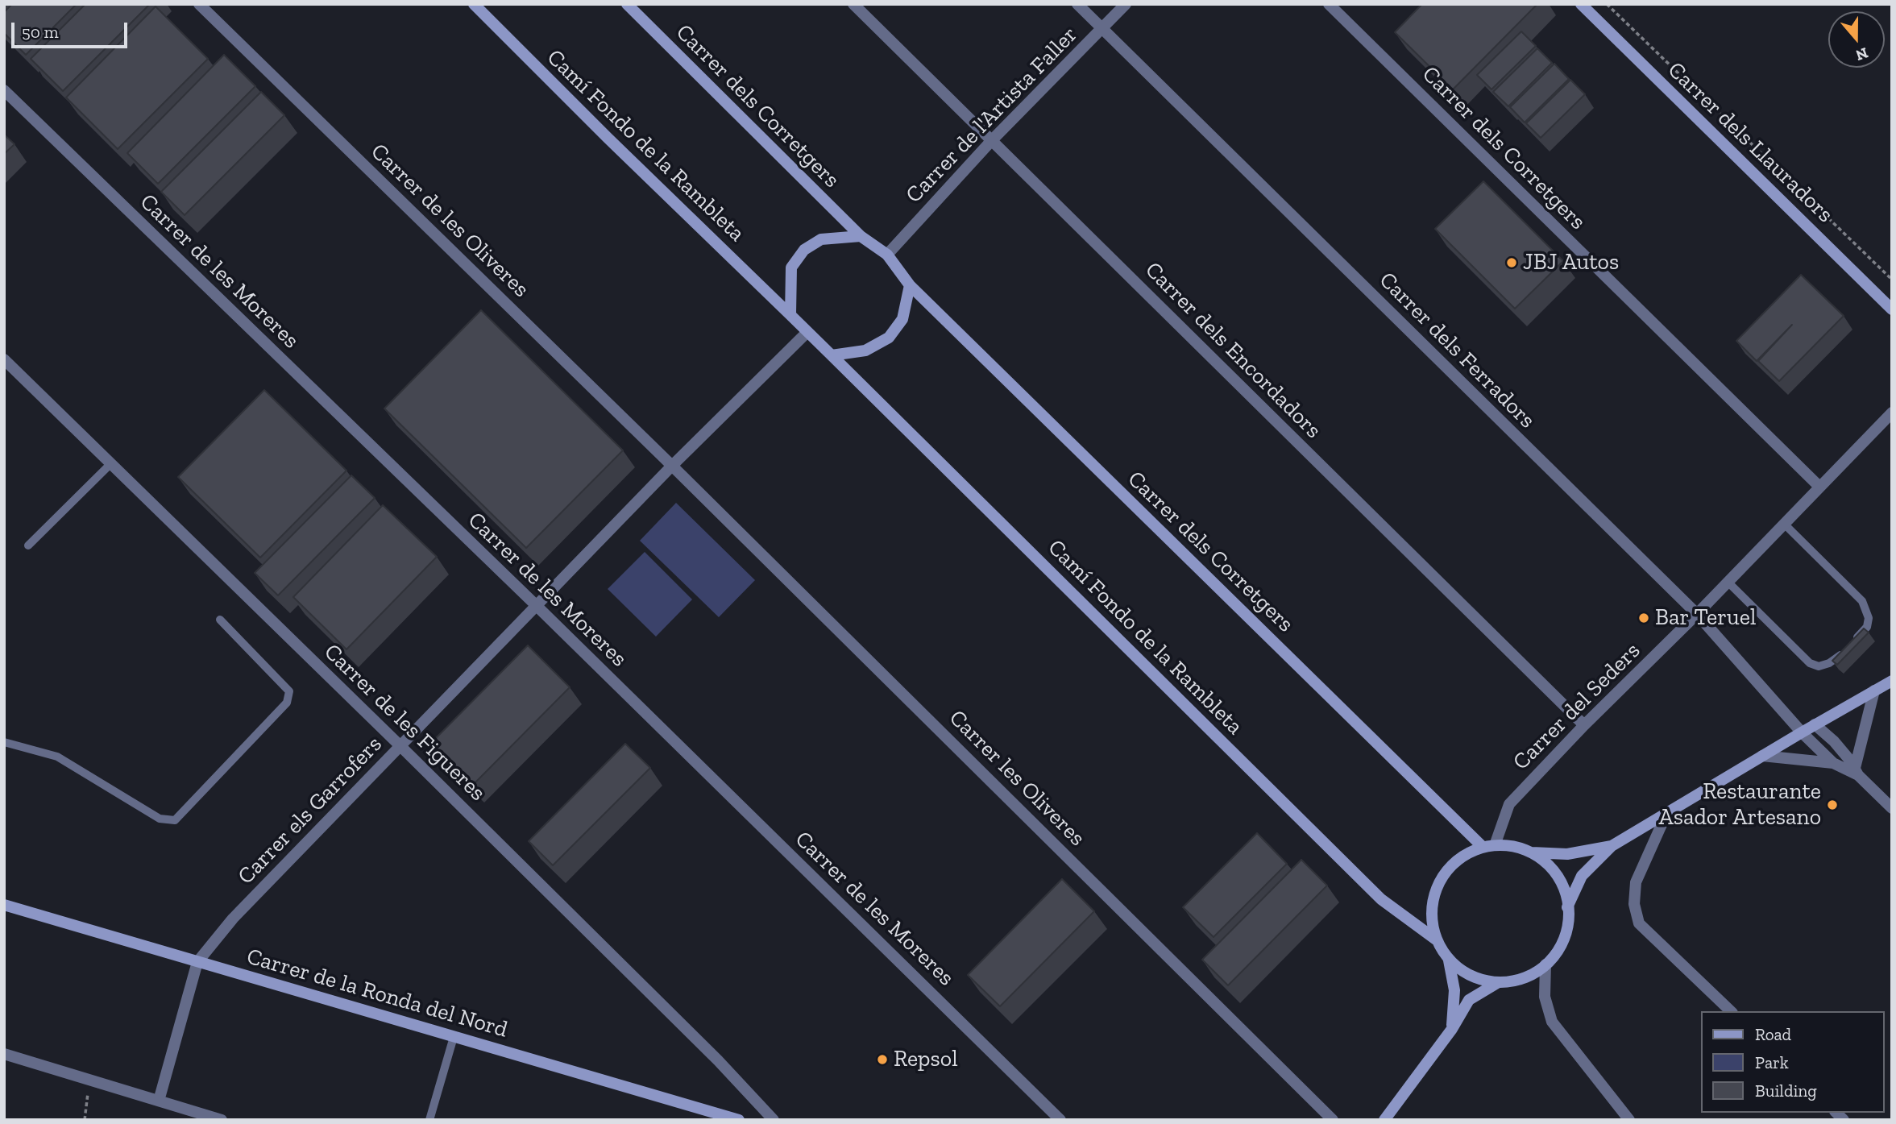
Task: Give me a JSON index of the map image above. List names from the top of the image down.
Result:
{
  "streets": {
    "street": [
      "Carrer dels Corretgers",
      "Carrer de l'Artista Faller",
      "Carrer dels Llauradors",
      "Camí Fondo de la Rambleta",
      "Carrer de les Oliveres",
      "Carrer de les Moreres",
      "Carrer dels Encordadors",
      "Carrer dels Ferradors",
      "Carrer del Seders",
      "Carrer de les Figueres",
      "Carrer les Oliveres",
      "Carrer els Garrofers",
      "Carrer de la Ronda del Nord"
    ]
  },
  "crossings": [
    ["Carrer dels Corretgers", "Carrer de l'Artista Faller"],
    ["Carrer dels Corretgers", "Camí Fondo de la Rambleta"],
    ["Carrer dels Corretgers", "Carrer del Seders"],
    ["Carrer dels Corretgers", "Carrer els Garrofers"],
    ["Carrer de l'Artista Faller", "Camí Fondo de la Rambleta"],
    ["Carrer de l'Artista Faller", "Carrer dels Encordadors"],
    ["Carrer de l'Artista Faller", "Carrer dels Ferradors"],
    ["Carrer de l'Artista Faller", "Carrer els Garrofers"],
    ["Camí Fondo de la Rambleta", "Carrer del Seders"],
    ["Camí Fondo de la Rambleta", "Carrer els Garrofers"],
    ["Carrer de les Oliveres", "Carrer les Oliveres"],
    ["Carrer de les Oliveres", "Carrer els Garrofers"],
    ["Carrer de les Moreres", "Carrer els Garrofers"],
    ["Carrer dels Encordadors", "Carrer del Seders"],
    ["Carrer dels Ferradors", "Carrer del Seders"],
    ["Carrer de les Figueres", "Carrer els Garrofers"],
    ["Carrer les Oliveres", "Carrer els Garrofers"],
    ["Carrer els Garrofers", "Carrer de la Ronda del Nord"]
  ],
  "places": [
    "JBJ Autos",
    "Bar Teruel",
    "Restaurante Asador Artesano",
    "Repsol"
  ],
  "legend": ["Road", "Park", "Building"],
  "scale_bar": "50 m",
  "north": "bottom"
}
